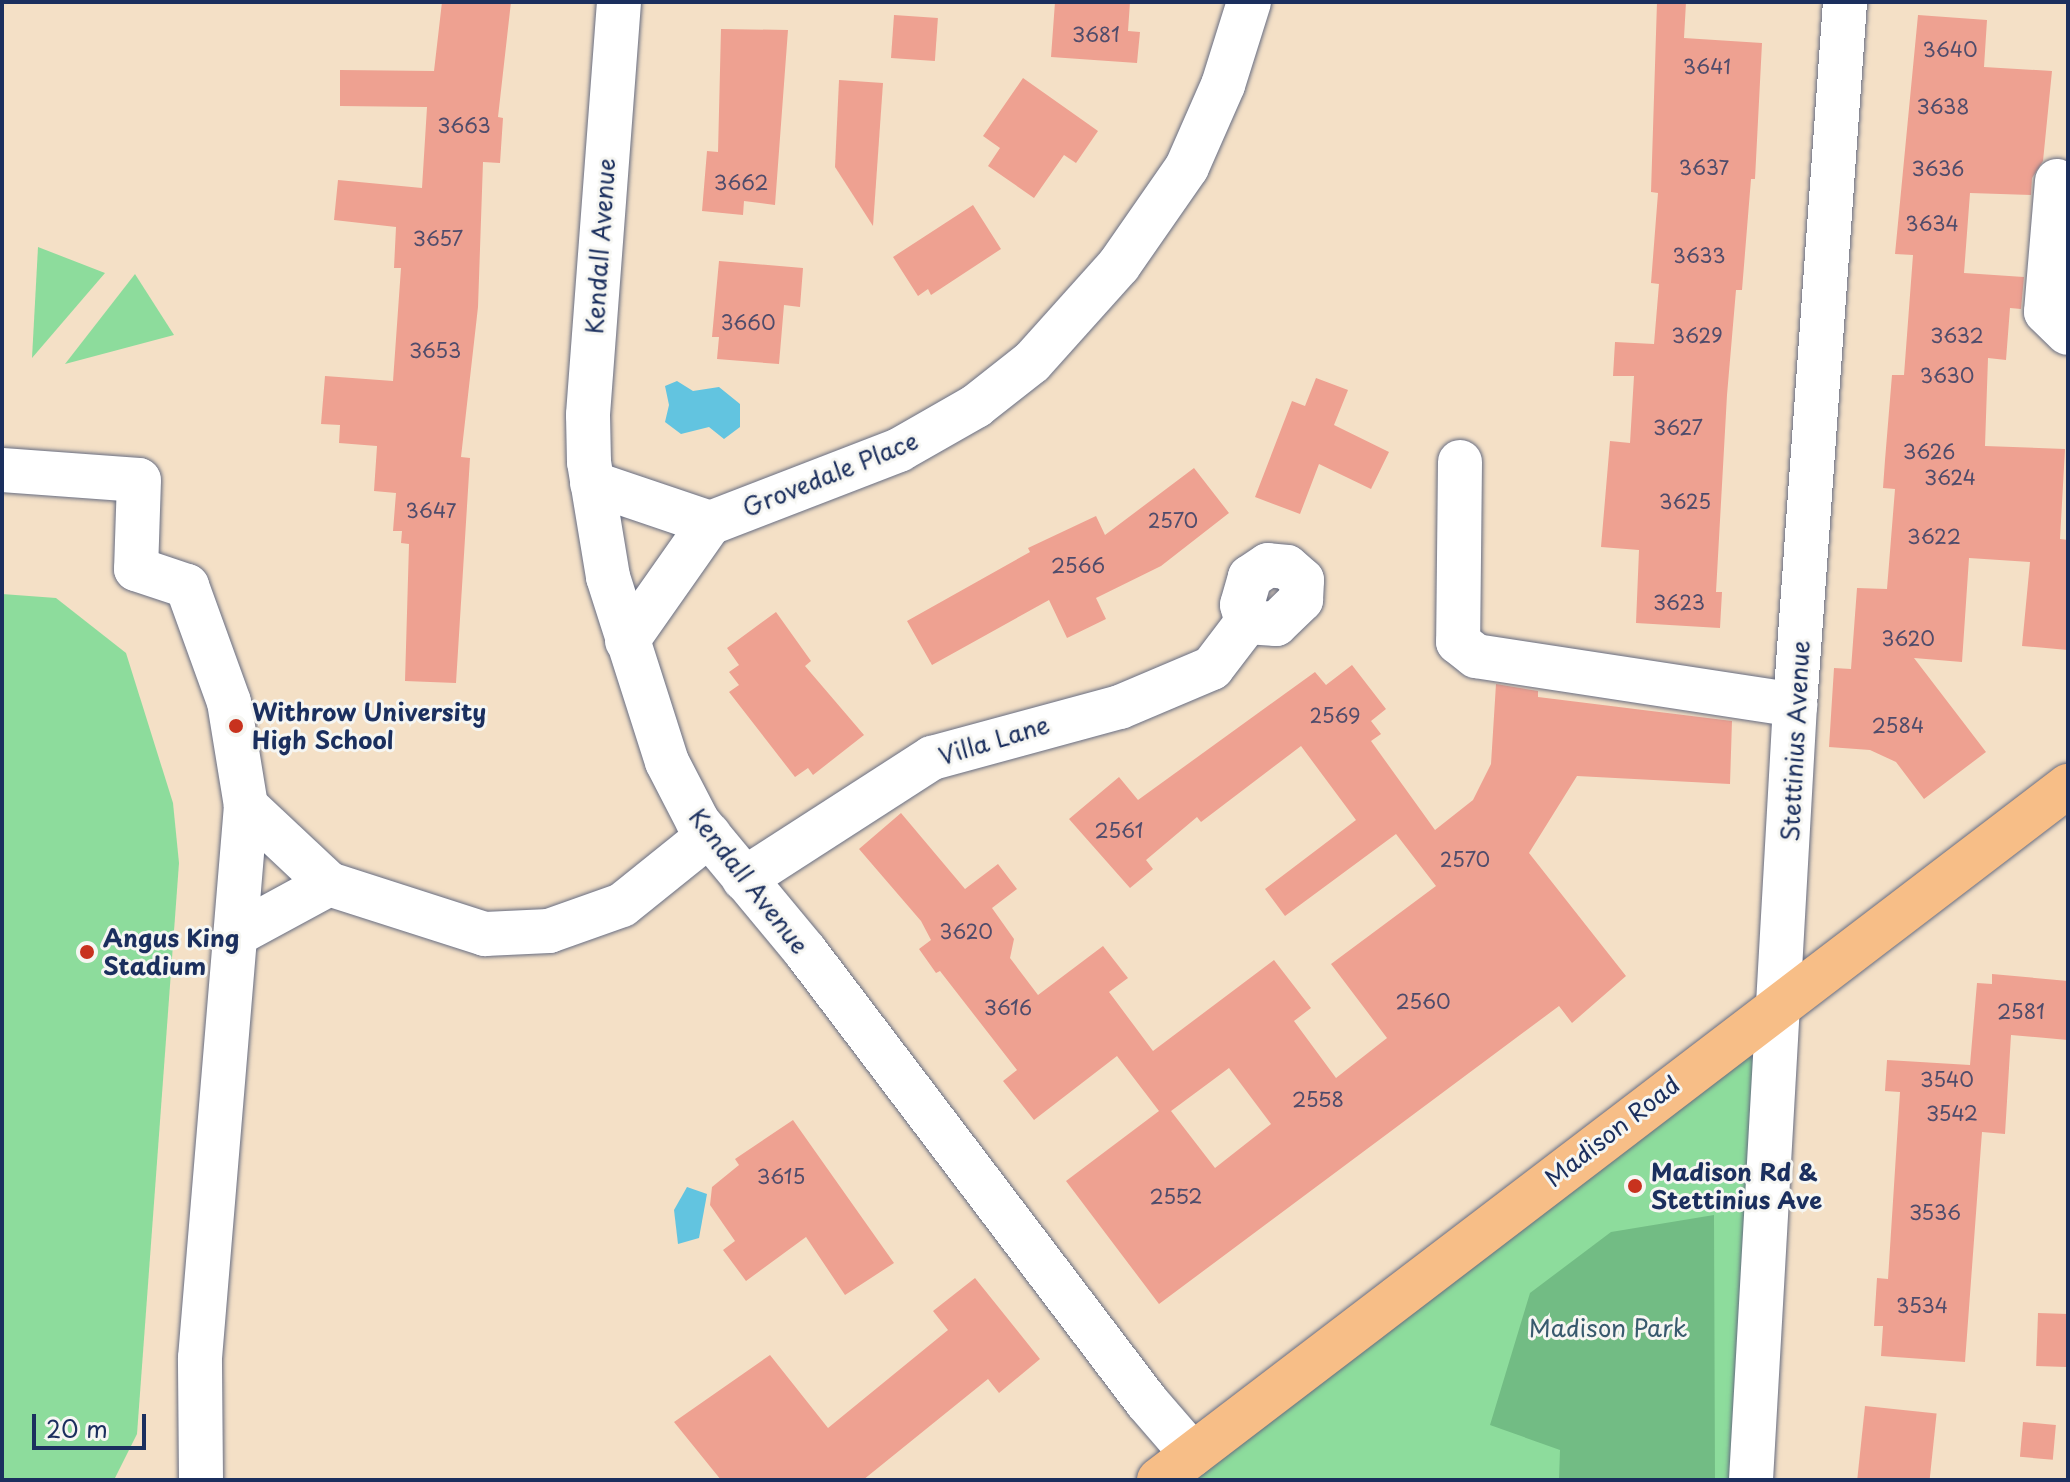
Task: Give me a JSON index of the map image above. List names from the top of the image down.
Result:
{
  "streets": {
    "main road": ["Madison Road"],
    "street": [
      "Kendall Avenue",
      "Grovedale Place",
      "Villa Lane",
      "Stettinius Avenue"
    ]
  },
  "crossings": [
    ["Kendall Avenue", "Villa Lane"],
    ["Kendall Avenue", "Madison Road"],
    ["Stettinius Avenue", "Madison Road"]
  ],
  "parks": ["Madison Park"],
  "places": ["Withrow University High School", "Angus King Stadium", "Madison Rd & Stettinius Ave"],
  "house_numbers": [
    "3681",
    "3640",
    "3641",
    "3638",
    "3663",
    "3637",
    "3636",
    "3662",
    "3634",
    "3657",
    "3633",
    "3660",
    "3629",
    "3632",
    "3653",
    "3630",
    "3627",
    "3626",
    "3624",
    "3625",
    "3647",
    "2570",
    "3622",
    "2566",
    "3623",
    "3620",
    "2569",
    "2584",
    "2561",
    "2570",
    "3620",
    "2560",
    "3616",
    "2581",
    "3540",
    "2558",
    "3542",
    "3615",
    "2552",
    "3536",
    "3534"
  ],
  "scale_bar": "20 m"
}
